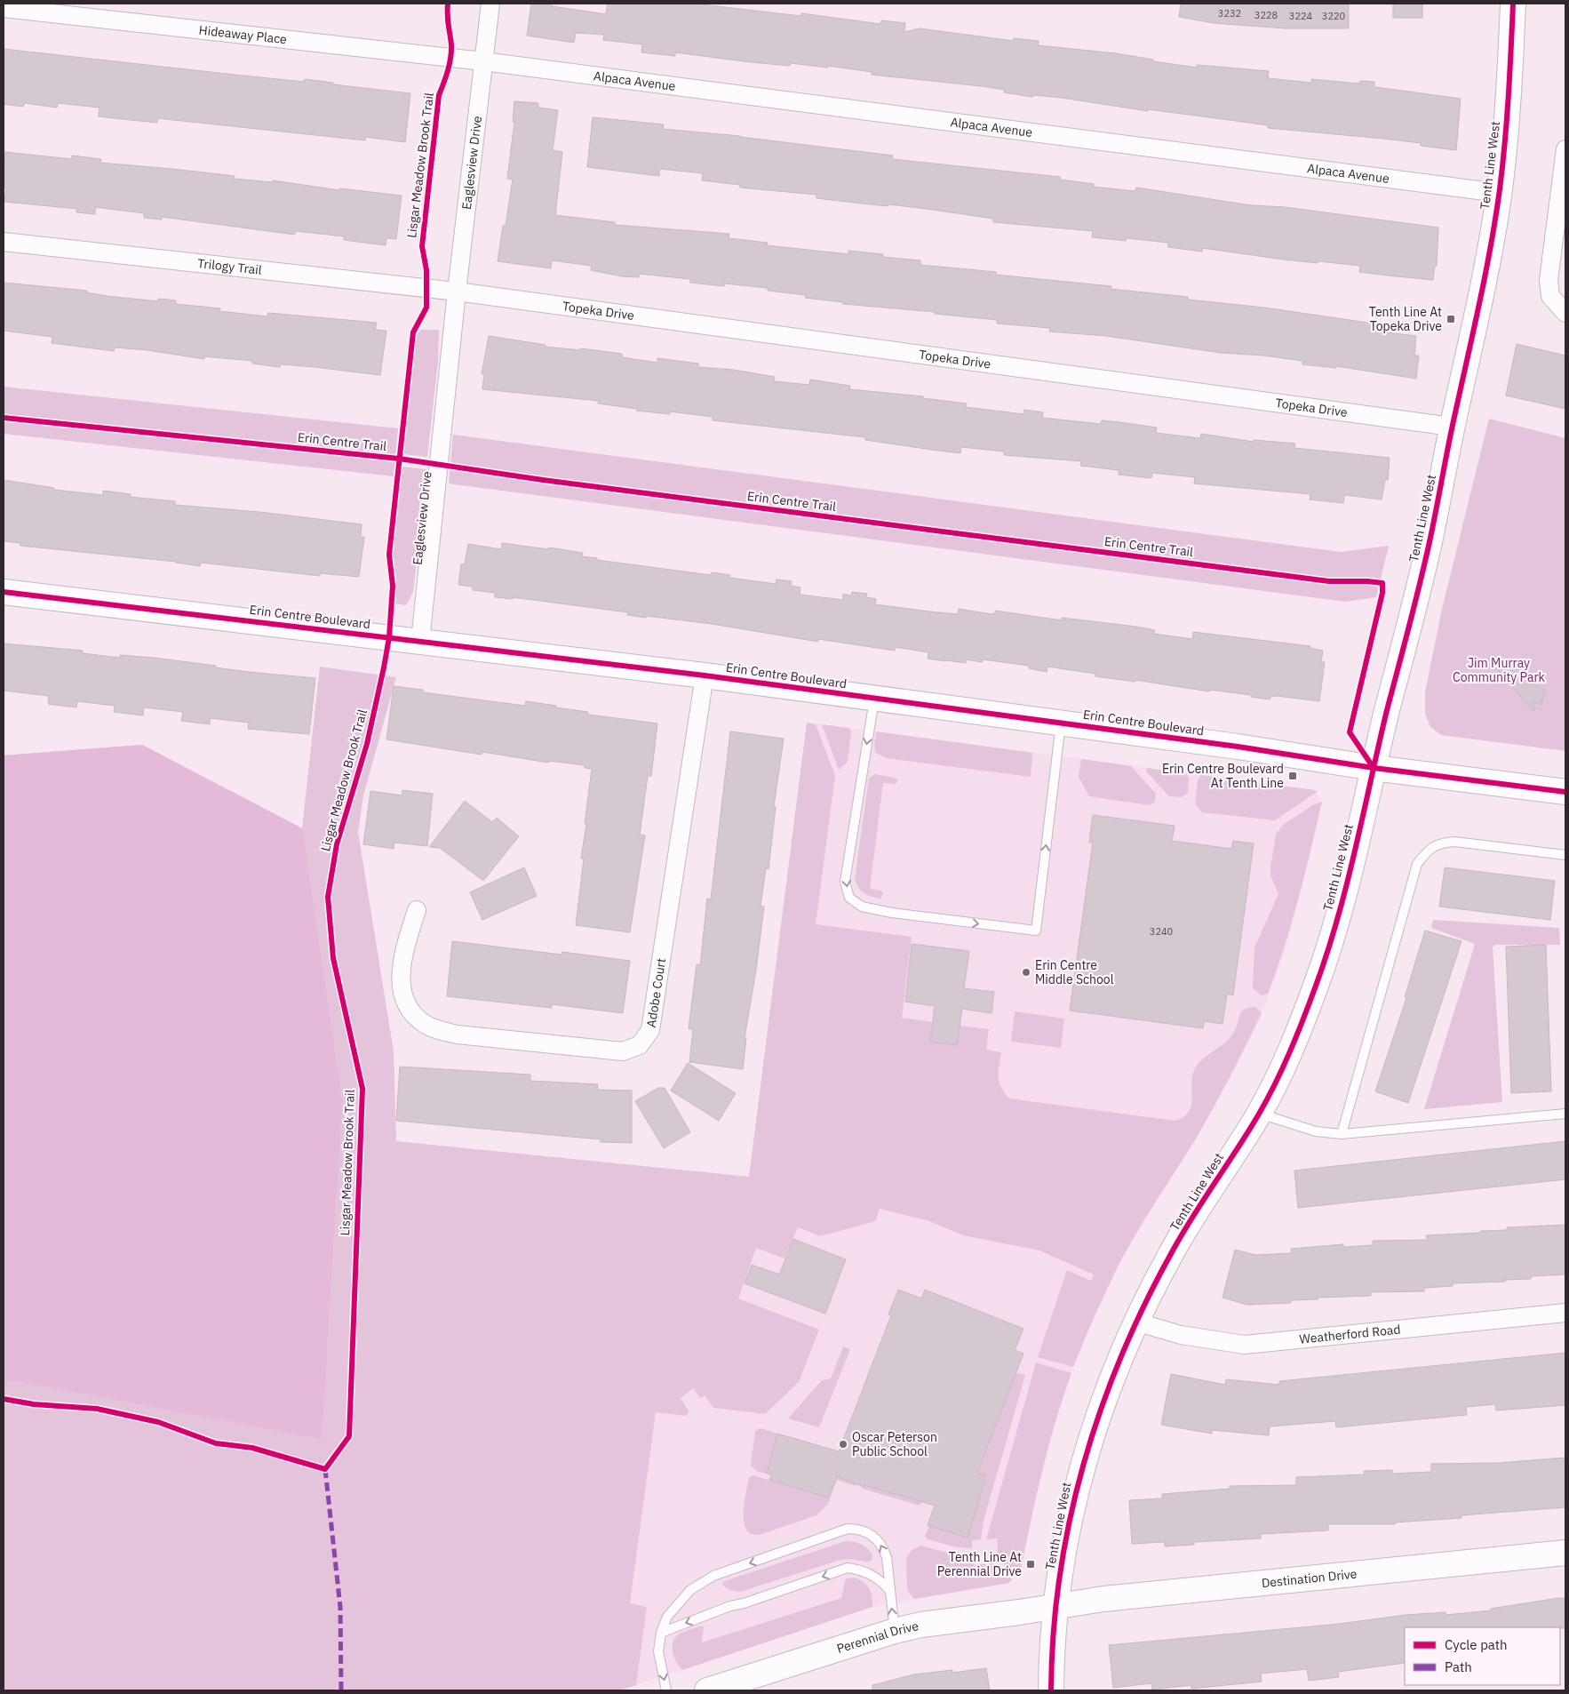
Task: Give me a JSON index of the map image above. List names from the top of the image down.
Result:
{
  "streets": {
    "street": [
      "Hideaway Place",
      "Alpaca Avenue",
      "Eaglesview Drive",
      "Tenth Line West",
      "Trilogy Trail",
      "Topeka Drive",
      "Erin Centre Boulevard",
      "Adobe Court",
      "Weatherford Road",
      "Destination Drive",
      "Perennial Drive"
    ],
    "cycle path": ["Lisgar Meadow Brook Trail", "Erin Centre Trail"]
  },
  "crossings": [
    ["Hideaway Place", "Alpaca Avenue"],
    ["Hideaway Place", "Eaglesview Drive"],
    ["Alpaca Avenue", "Eaglesview Drive"],
    ["Alpaca Avenue", "Tenth Line West"],
    ["Eaglesview Drive", "Trilogy Trail"],
    ["Eaglesview Drive", "Topeka Drive"],
    ["Eaglesview Drive", "Erin Centre Boulevard"],
    ["Tenth Line West", "Topeka Drive"],
    ["Tenth Line West", "Erin Centre Boulevard"],
    ["Tenth Line West", "Weatherford Road"],
    ["Tenth Line West", "Destination Drive"],
    ["Tenth Line West", "Perennial Drive"],
    ["Trilogy Trail", "Topeka Drive"],
    ["Erin Centre Boulevard", "Adobe Court"],
    ["Destination Drive", "Perennial Drive"]
  ],
  "parks": ["Jim Murray Community Park"],
  "places": {
    "transit": ["Tenth Line At Topeka Drive", "Erin Centre Boulevard At Tenth Line", "Tenth Line At Perennial Drive"],
    "other": ["Erin Centre Middle School", "Oscar Peterson Public School"]
  },
  "house_numbers": [
    "3232",
    "3228",
    "3224",
    "3220",
    "3240"
  ],
  "legend": ["Cycle path", "Path"]
}
